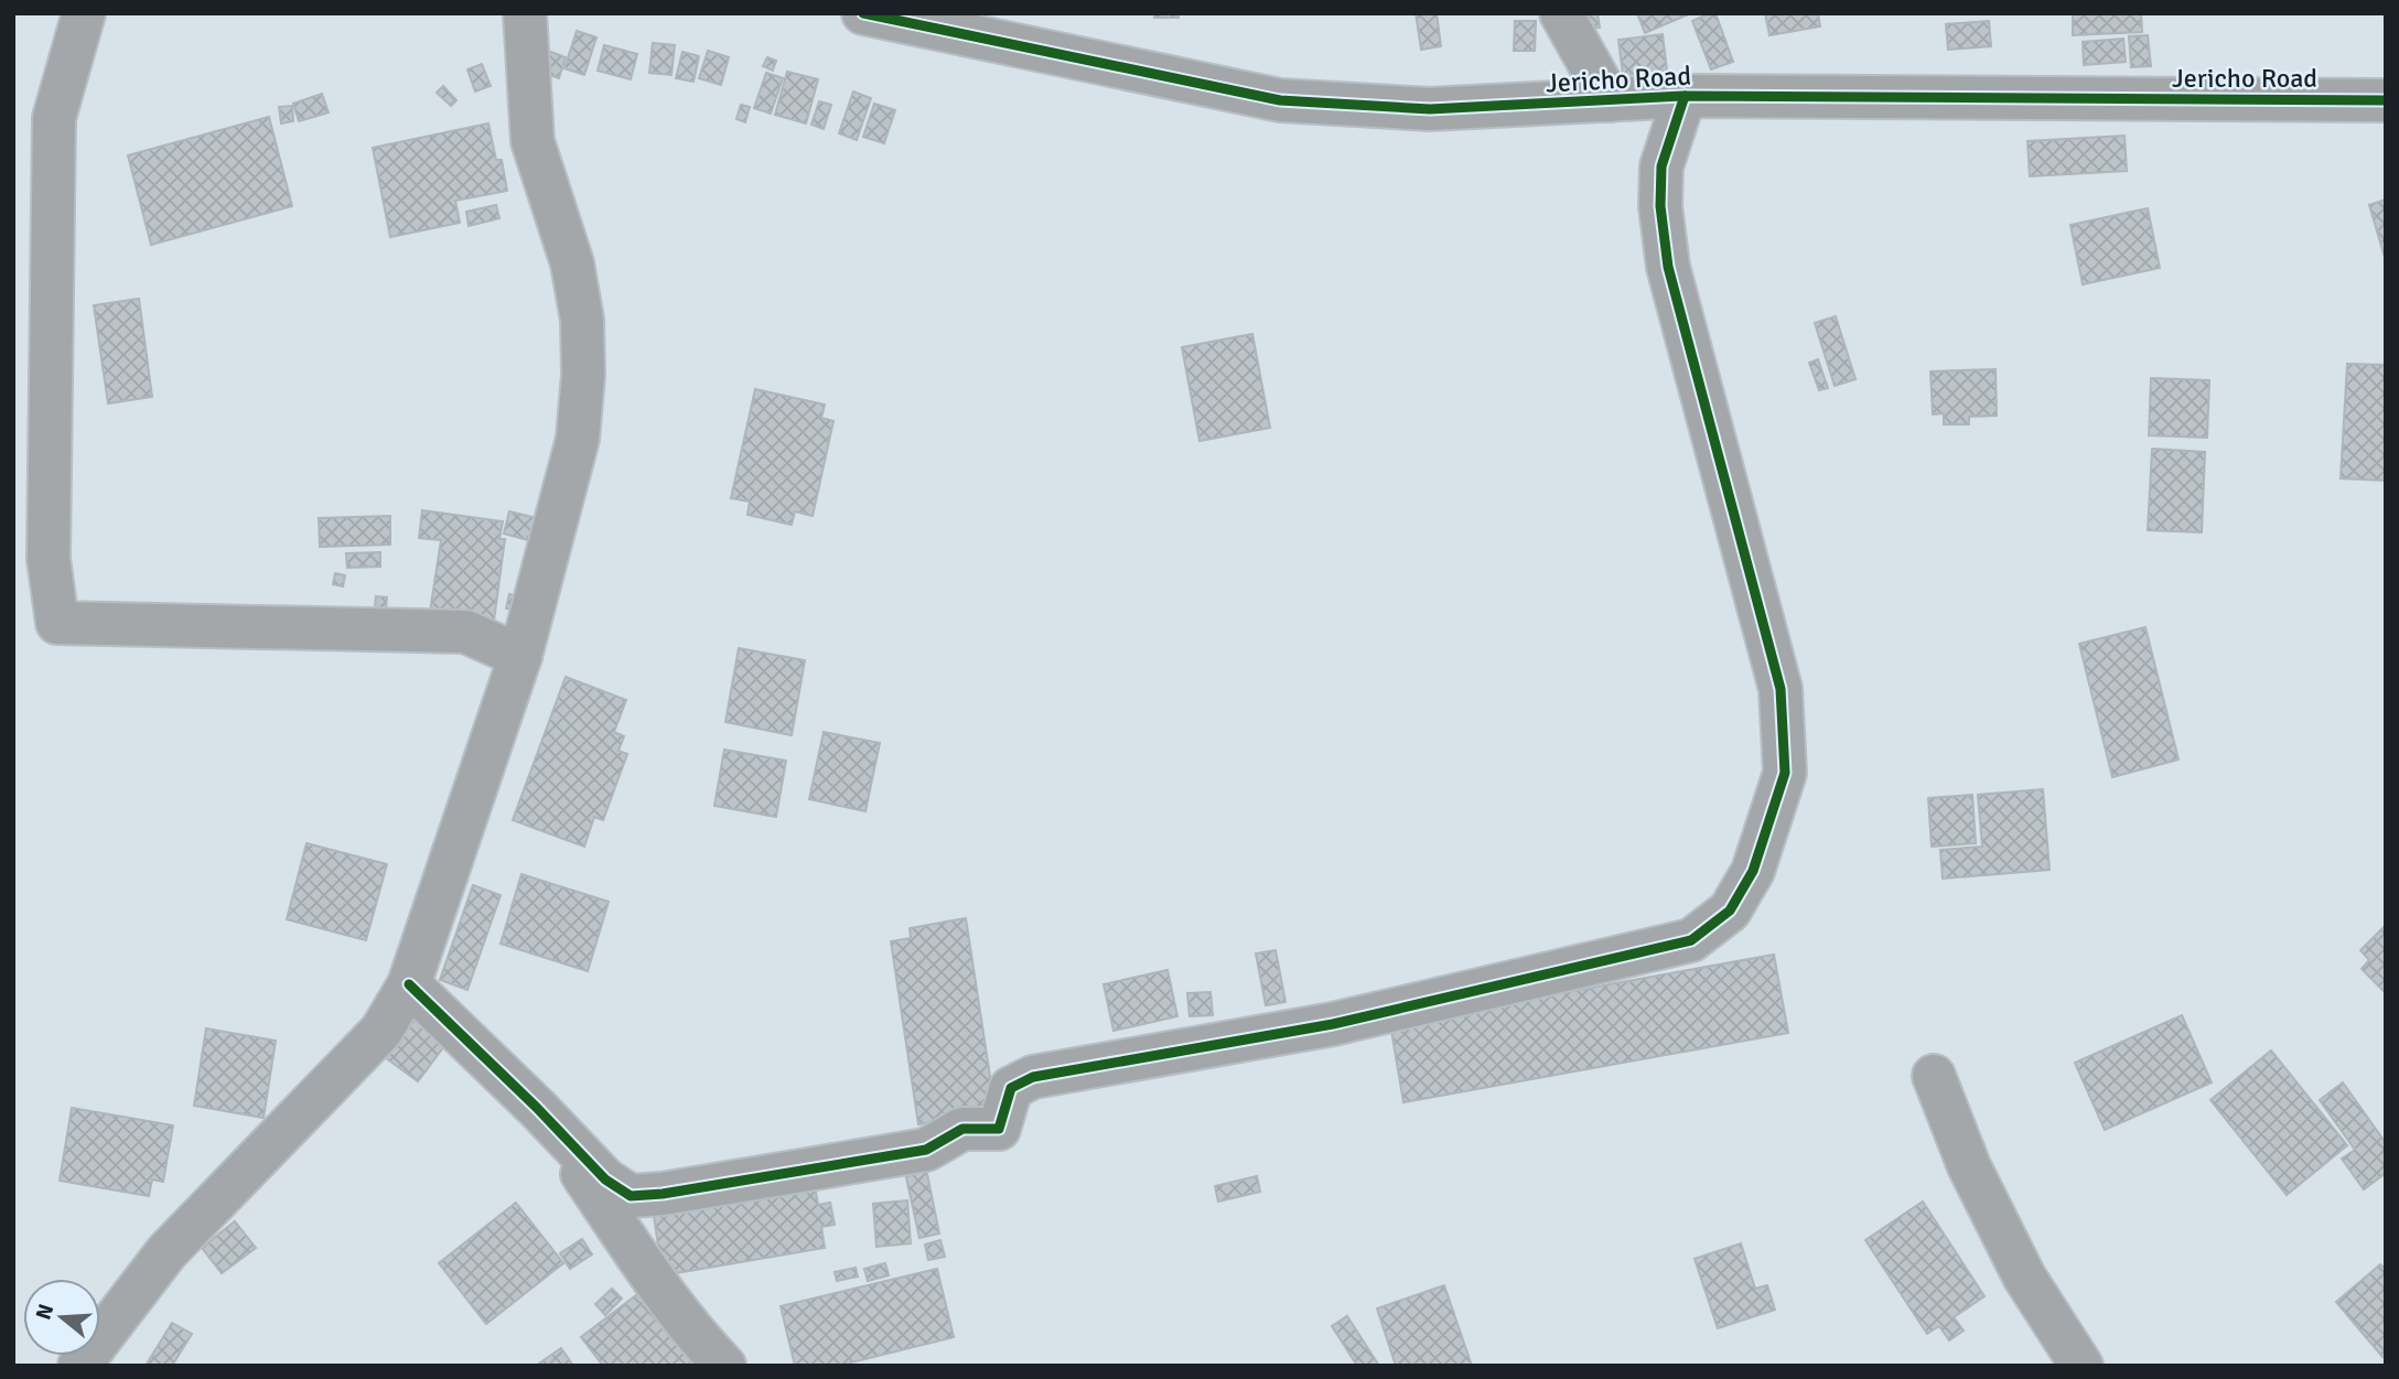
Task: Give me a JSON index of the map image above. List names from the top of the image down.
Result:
{
  "streets": {
    "street": ["Jericho Road"]
  },
  "north": "left"
}
